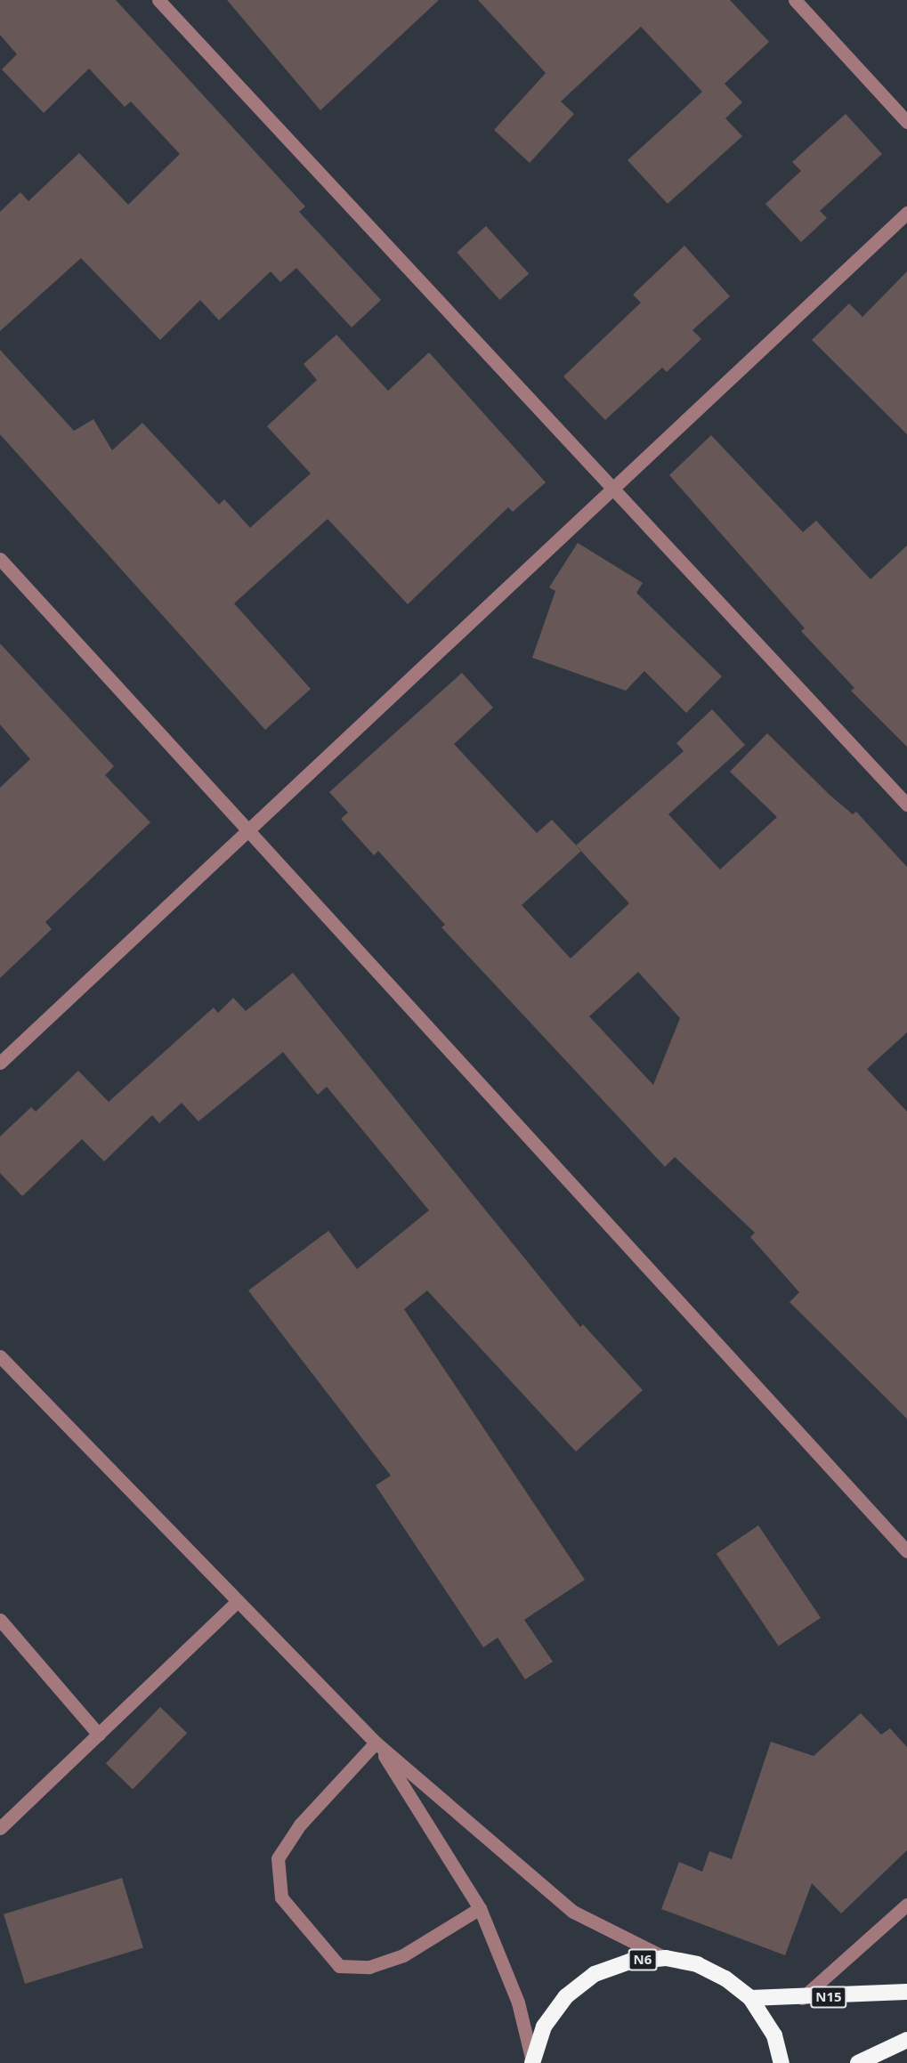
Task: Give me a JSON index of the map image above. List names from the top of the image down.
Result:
{
  "streets": {
    "highway": ["N6", "N15"]
  },
  "crossings": [
    ["N6", "N15"]
  ]
}
